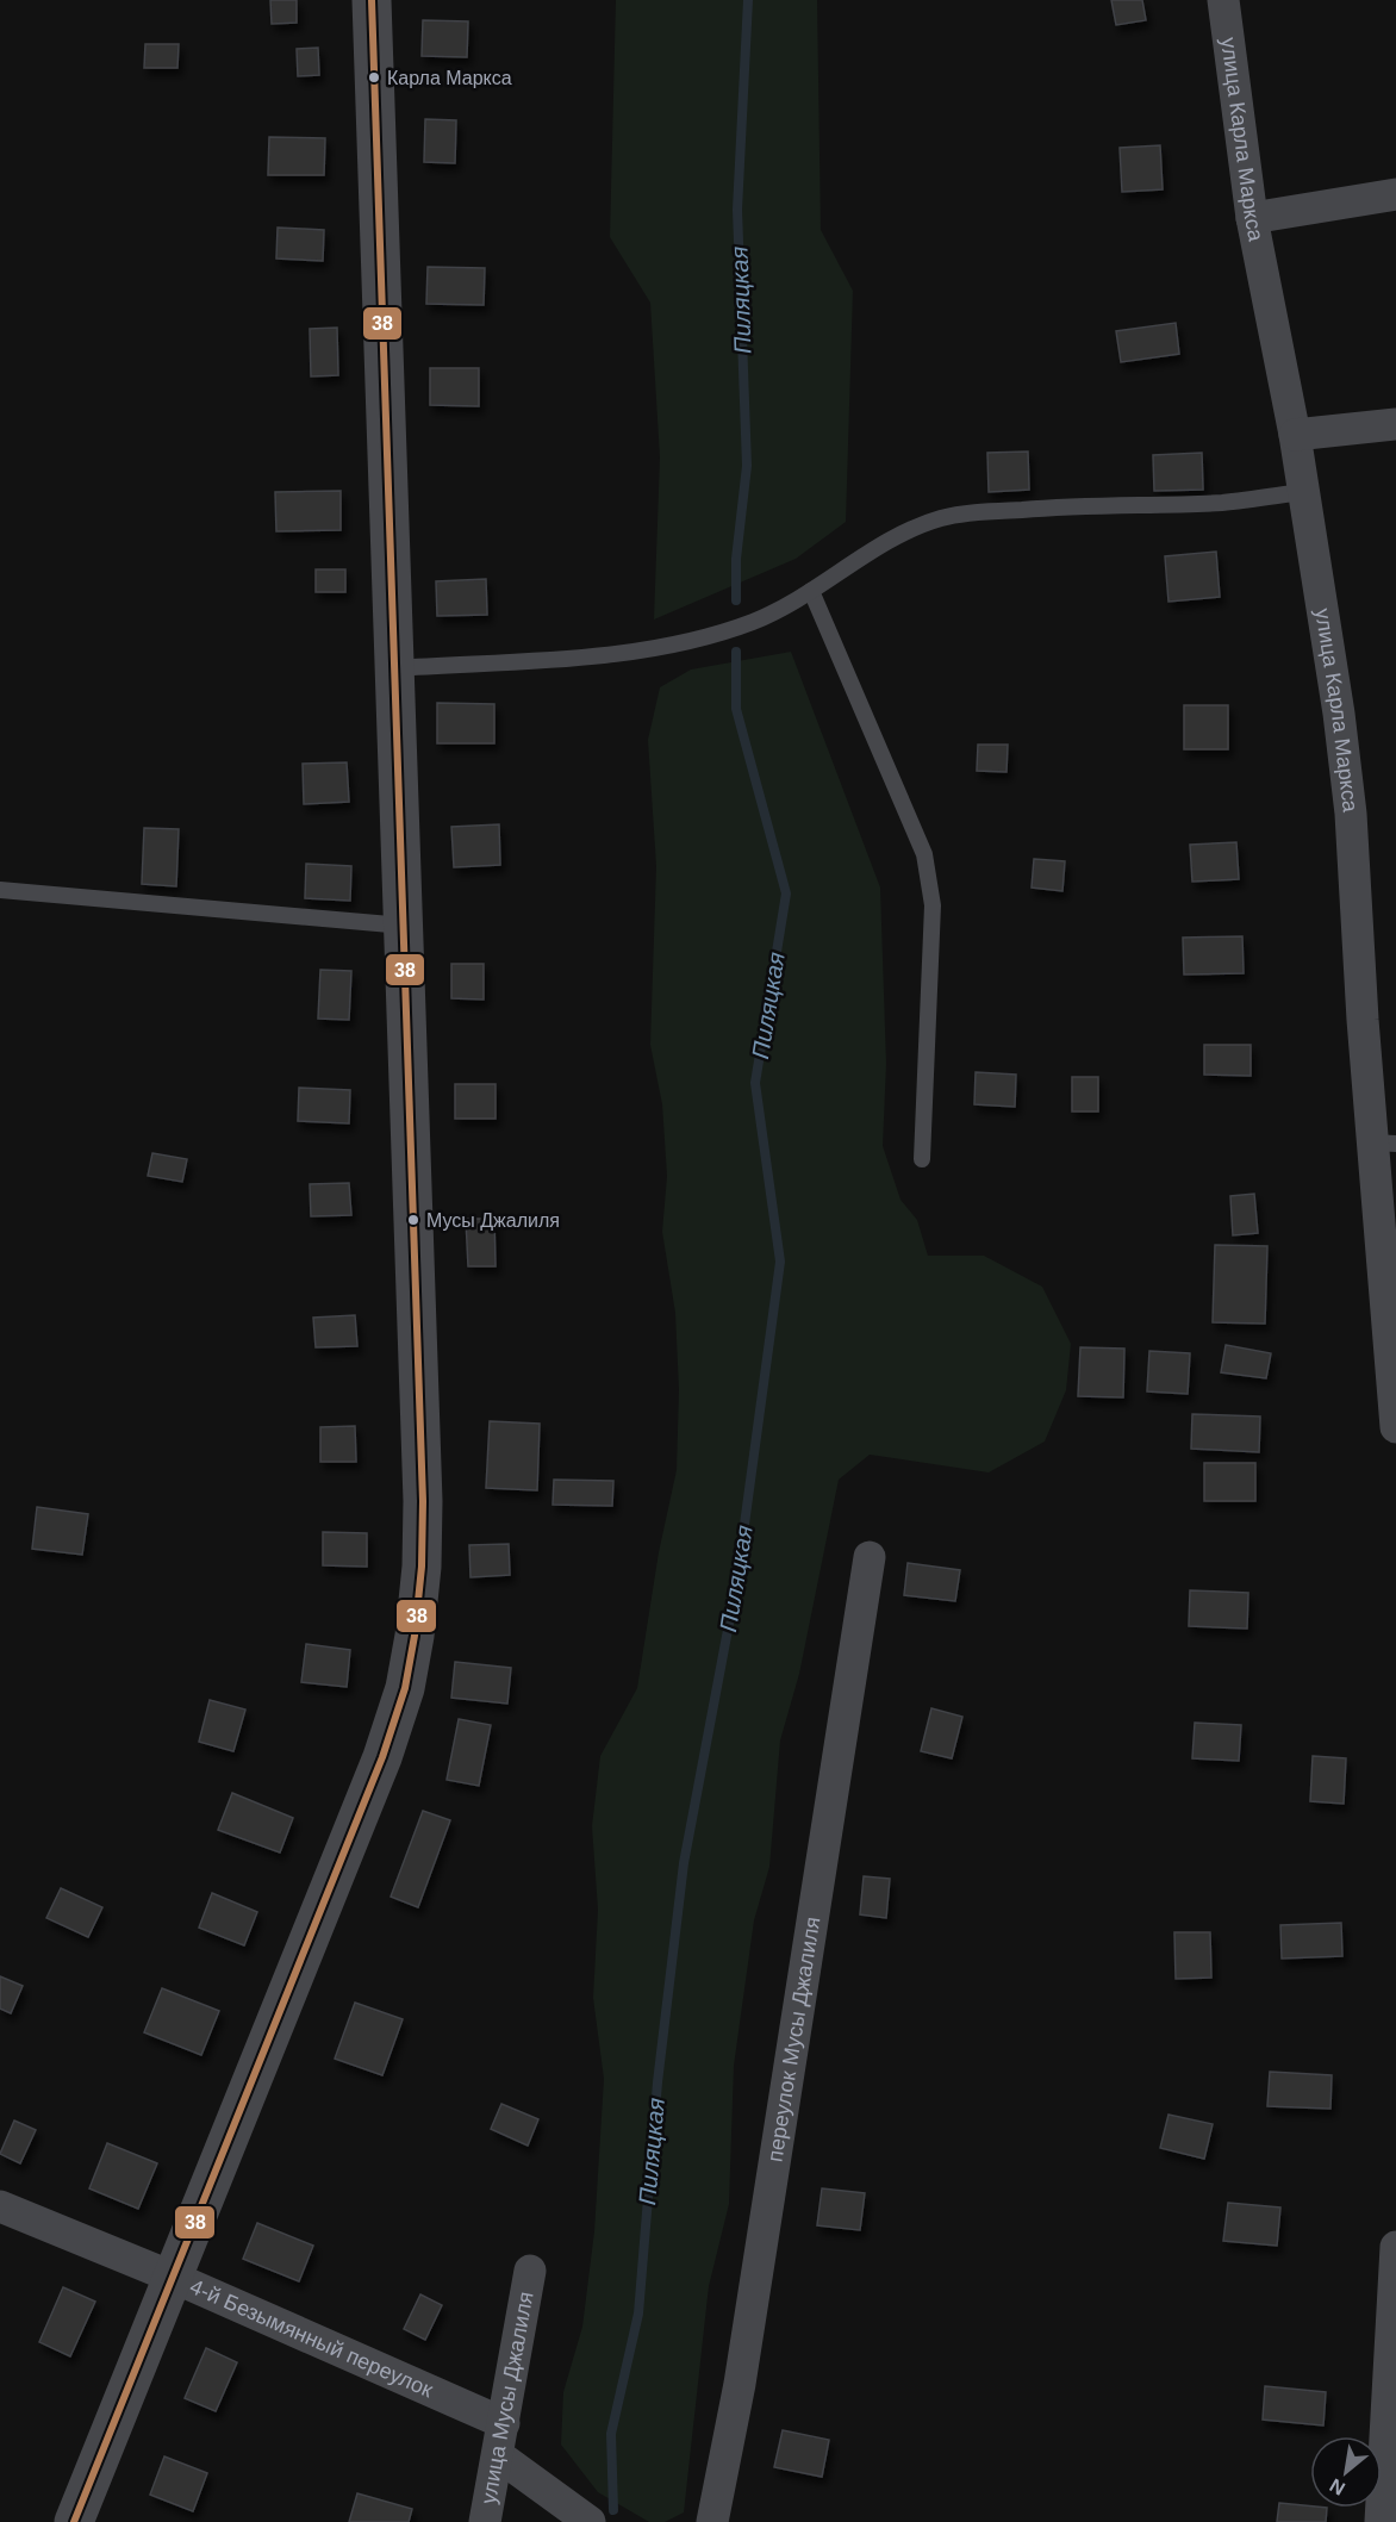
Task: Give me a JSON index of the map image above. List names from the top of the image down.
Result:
{
  "streets": {
    "street": [
      "улица Карла Маркса",
      "переулок Мусы Джалиля",
      "4-й Безымянный переулок",
      "улица Мусы Джалиля"
    ]
  },
  "crossings": [
    ["4-й Безымянный переулок", "улица Мусы Джалиля"]
  ],
  "water": ["Пиляцкая"],
  "places": ["Карла Маркса", "Мусы Джалиля"],
  "lines": ["transit line 38"],
  "north": "bottom left"
}
